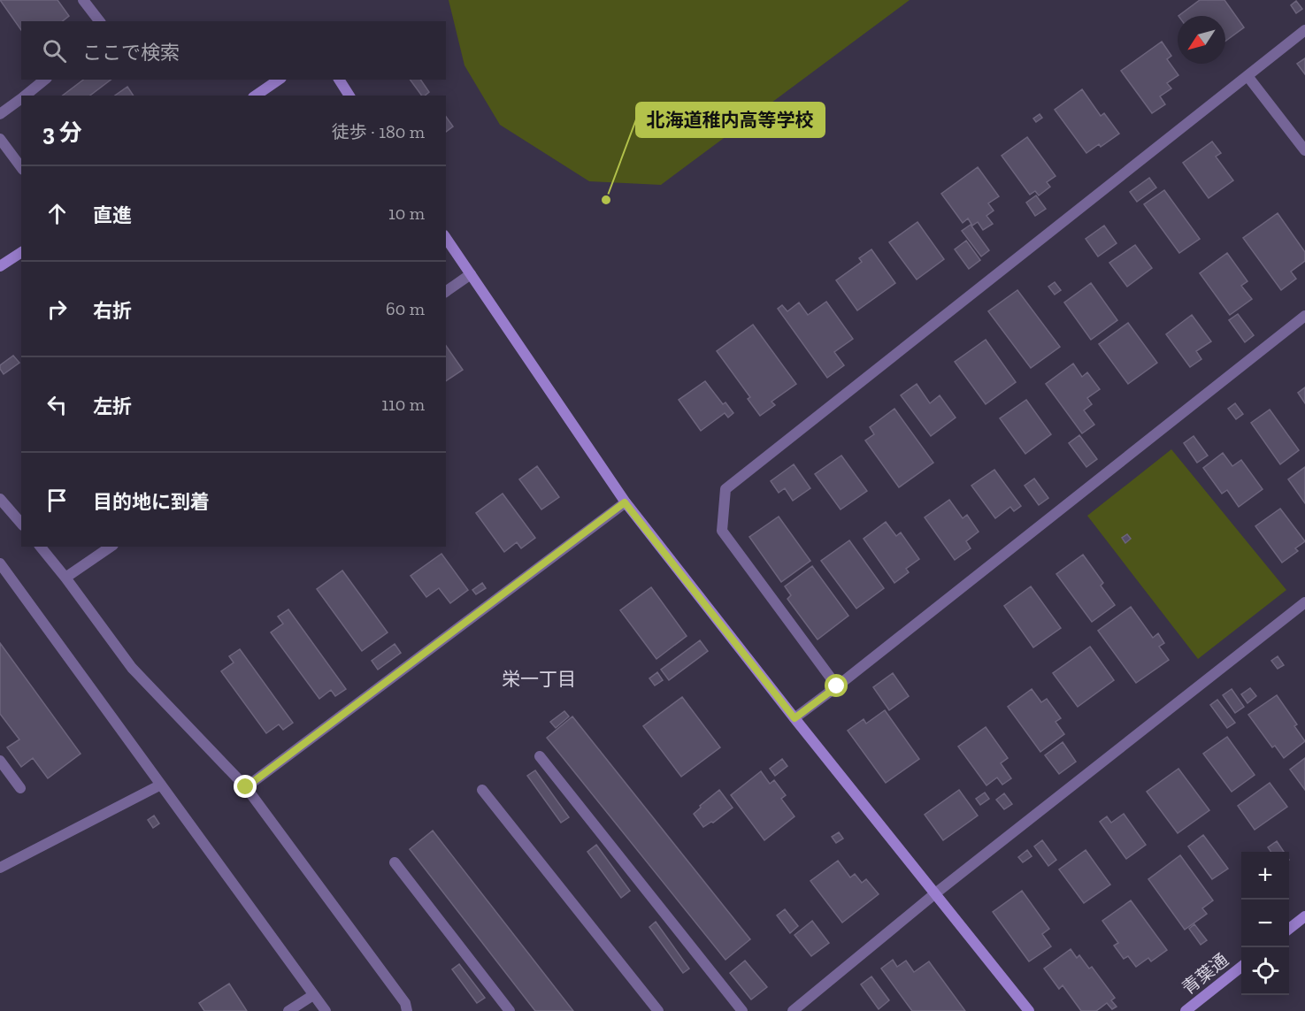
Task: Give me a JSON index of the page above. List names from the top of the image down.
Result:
{
  "streets": {
    "street": ["青葉通"]
  },
  "districts": ["栄一丁目"],
  "places": ["北海道稚内高等学校"],
  "north": "bottom left",
  "page": {
    "search": "ここで検索",
    "heading": ["3 分", "徒歩 · 180 m"],
    "list": [
      ["直進", "10 m"],
      ["右折", "60 m"],
      ["左折", "110 m"],
      "目的地に到着"
    ],
    "map_buttons": ["+", "−"]
  }
}
